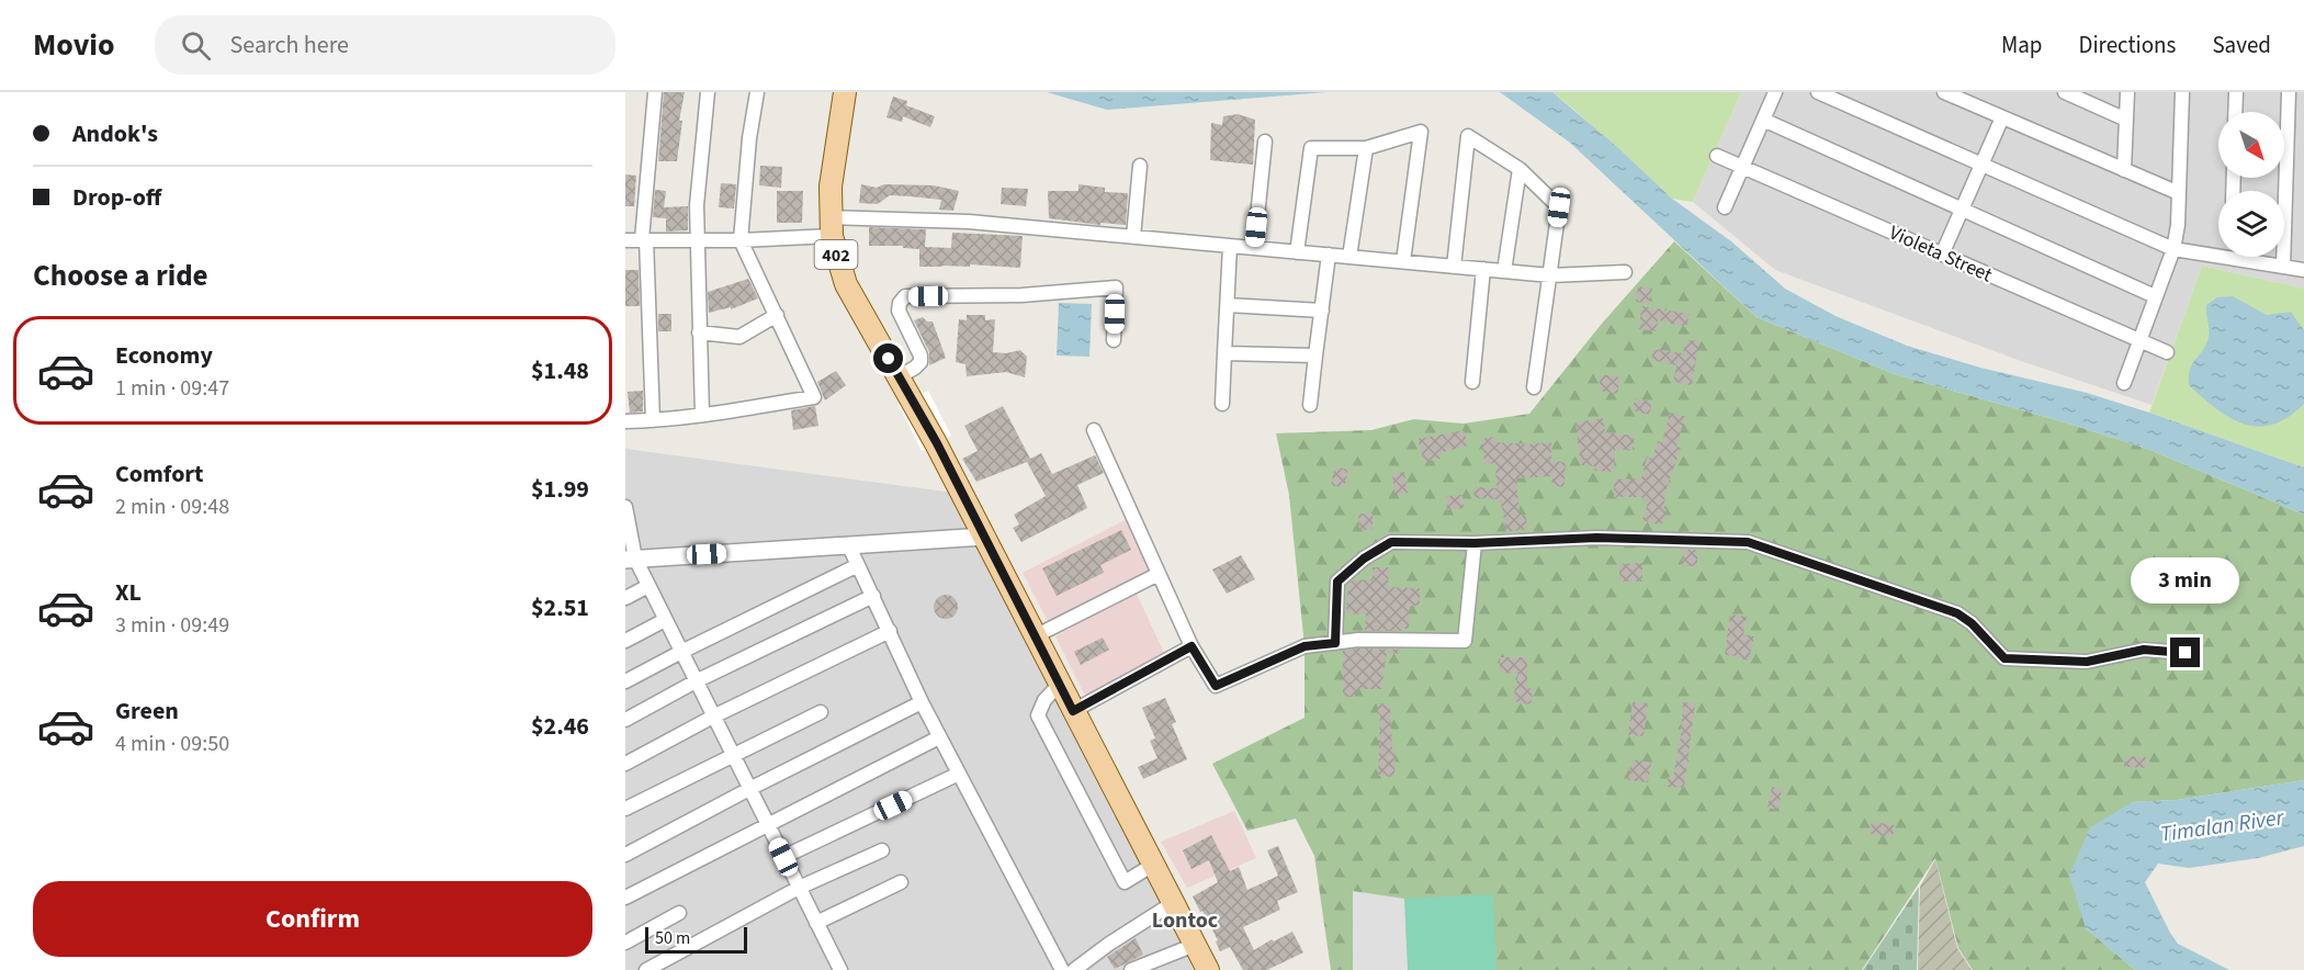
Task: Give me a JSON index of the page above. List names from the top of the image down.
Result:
{
  "streets": {
    "main road": ["402"],
    "street": ["Violeta Street"]
  },
  "districts": ["Lontoc"],
  "water": ["Timalan River"],
  "scale_bar": "50 m",
  "north": "bottom right",
  "page": {
    "header": "Movio",
    "search": "Search here",
    "nav": ["Map", "Directions", "Saved"],
    "banner": ["Andok's", "Drop-off"],
    "heading": "Choose a ride",
    "list": [
      {
        "name": "Economy",
        "note": "1 min · 09:47",
        "value": "$1.48"
      },
      {
        "name": "Comfort",
        "note": "2 min · 09:48",
        "value": "$1.99"
      },
      {
        "name": "XL",
        "note": "3 min · 09:49",
        "value": "$2.51"
      },
      {
        "name": "Green",
        "note": "4 min · 09:50",
        "value": "$2.46"
      }
    ],
    "bubble": "3 min",
    "buttons": "Confirm",
    "scale": "50 m"
  }
}
